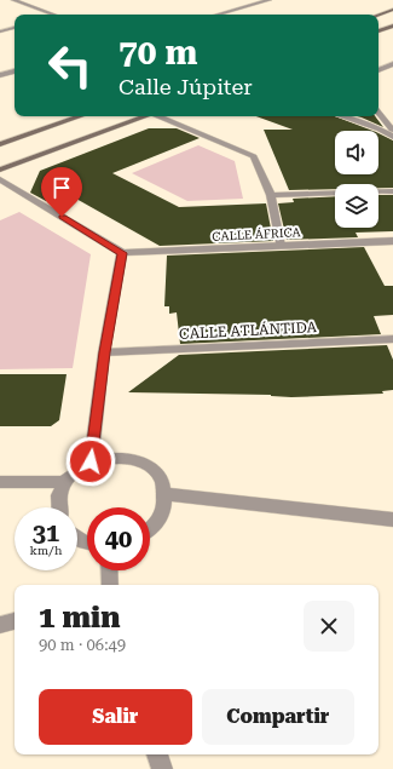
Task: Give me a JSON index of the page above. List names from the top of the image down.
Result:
{
  "streets": {
    "street": ["CALLE ÁFRICA", "CALLE ATLÁNTIDA"]
  },
  "page": {
    "turn": ["70 m", "Calle Júpiter"],
    "speed": "31 km/h",
    "limit": "40",
    "heading": ["1 min", "90 m · 06:49"],
    "buttons": ["Salir", "Compartir"]
  }
}
